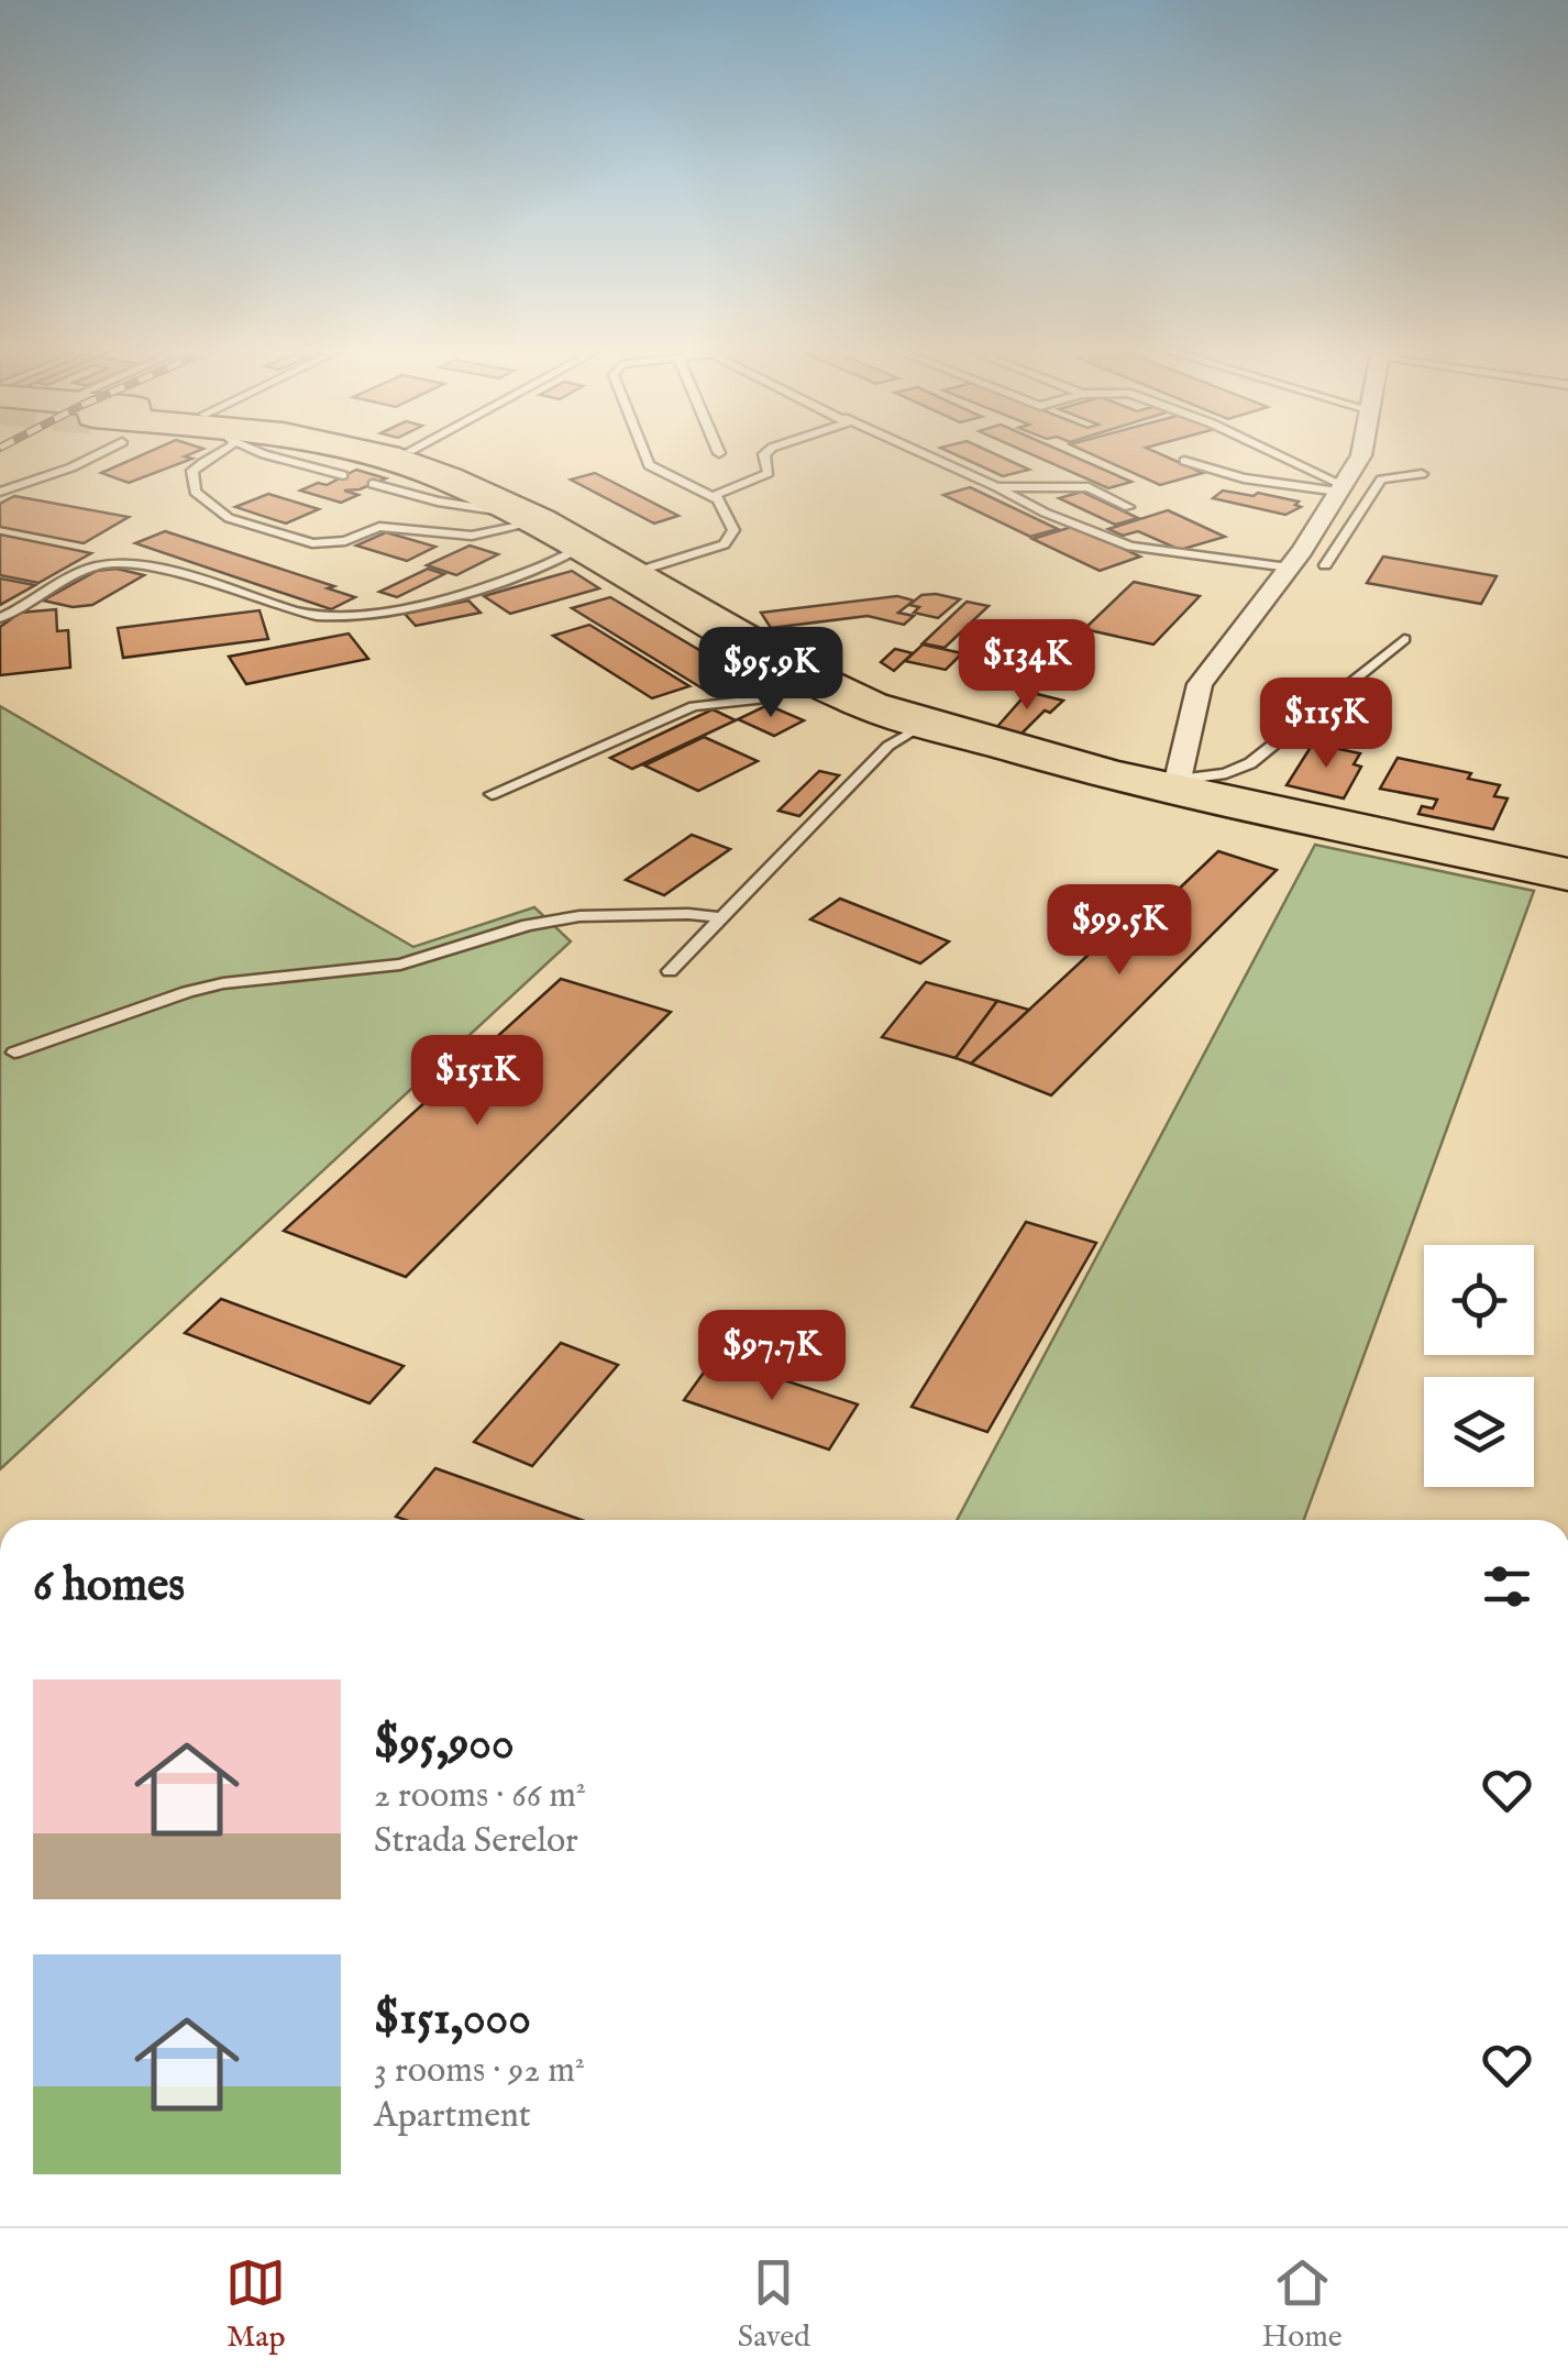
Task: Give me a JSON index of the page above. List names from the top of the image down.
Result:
{
  "page": {
    "price": [
      "$134K",
      "$95.9K",
      "$115K",
      "$99.5K",
      "$151K",
      "$97.7K"
    ],
    "heading": "6 homes",
    "list": [
      {
        "name": "$95,900",
        "note": "2 rooms · 66 m² · Strada Serelor"
      },
      {
        "name": "$151,000",
        "note": "3 rooms · 92 m² · Apartment"
      }
    ],
    "tabs": ["Map", "Saved", "Home"]
  }
}
